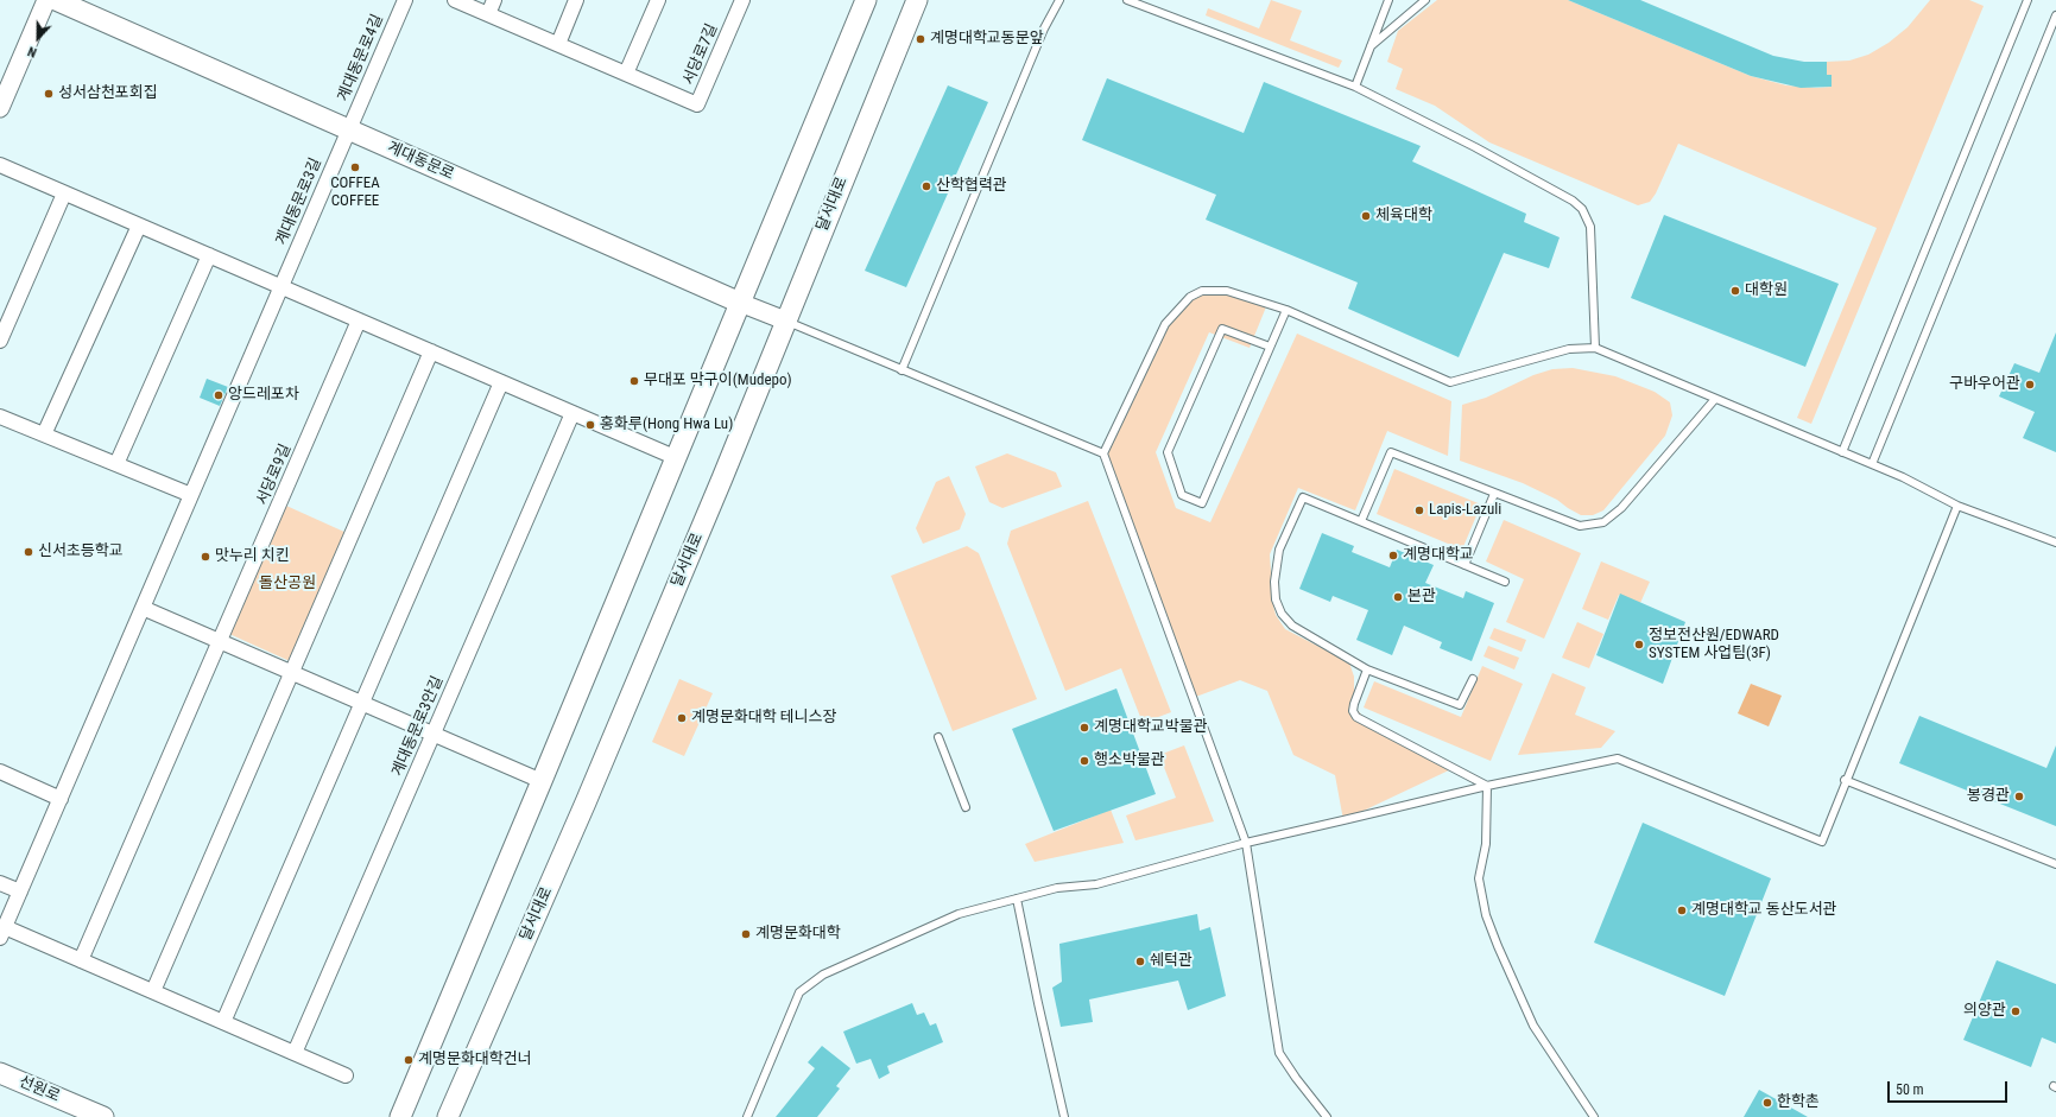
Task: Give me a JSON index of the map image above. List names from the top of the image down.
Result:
{
  "streets": {
    "main road": ["계대동문로", "달서대로", "선원로"],
    "street": [
      "서당로7길",
      "계대동문로4길",
      "계대동문로3길",
      "서당로9길",
      "계대동문로3안길"
    ]
  },
  "crossings": [
    ["계대동문로4길", "계대동문로"],
    ["계대동문로4길", "계대동문로3길"],
    ["계대동문로", "계대동문로3길"],
    ["계대동문로", "달서대로"]
  ],
  "parks": ["돌산공원"],
  "places": [
    "계명대학교동문앞",
    "성서삼천포회집",
    "COFFEA COFFEE",
    "산학협력관",
    "체육대학",
    "대학원",
    "무대포 막구이(Mudepo)",
    "구바우어관",
    "앙드레포차",
    "홍화루(Hong Hwa Lu)",
    "Lapis-Lazuli",
    "신서초등학교",
    "계명대학교",
    "맛누리 치킨",
    "본관",
    "정보전산원/EDWARD SYSTEM 사업팀(3F)",
    "계명문화대학 테니스장",
    "계명대학교박물관",
    "행소박물관",
    "봉경관",
    "계명대학교 동산도서관",
    "계명문화대학",
    "쉐턱관",
    "의양관",
    "계명문화대학건너",
    "한학촌"
  ],
  "scale_bar": "50 m",
  "north": "bottom"
}
